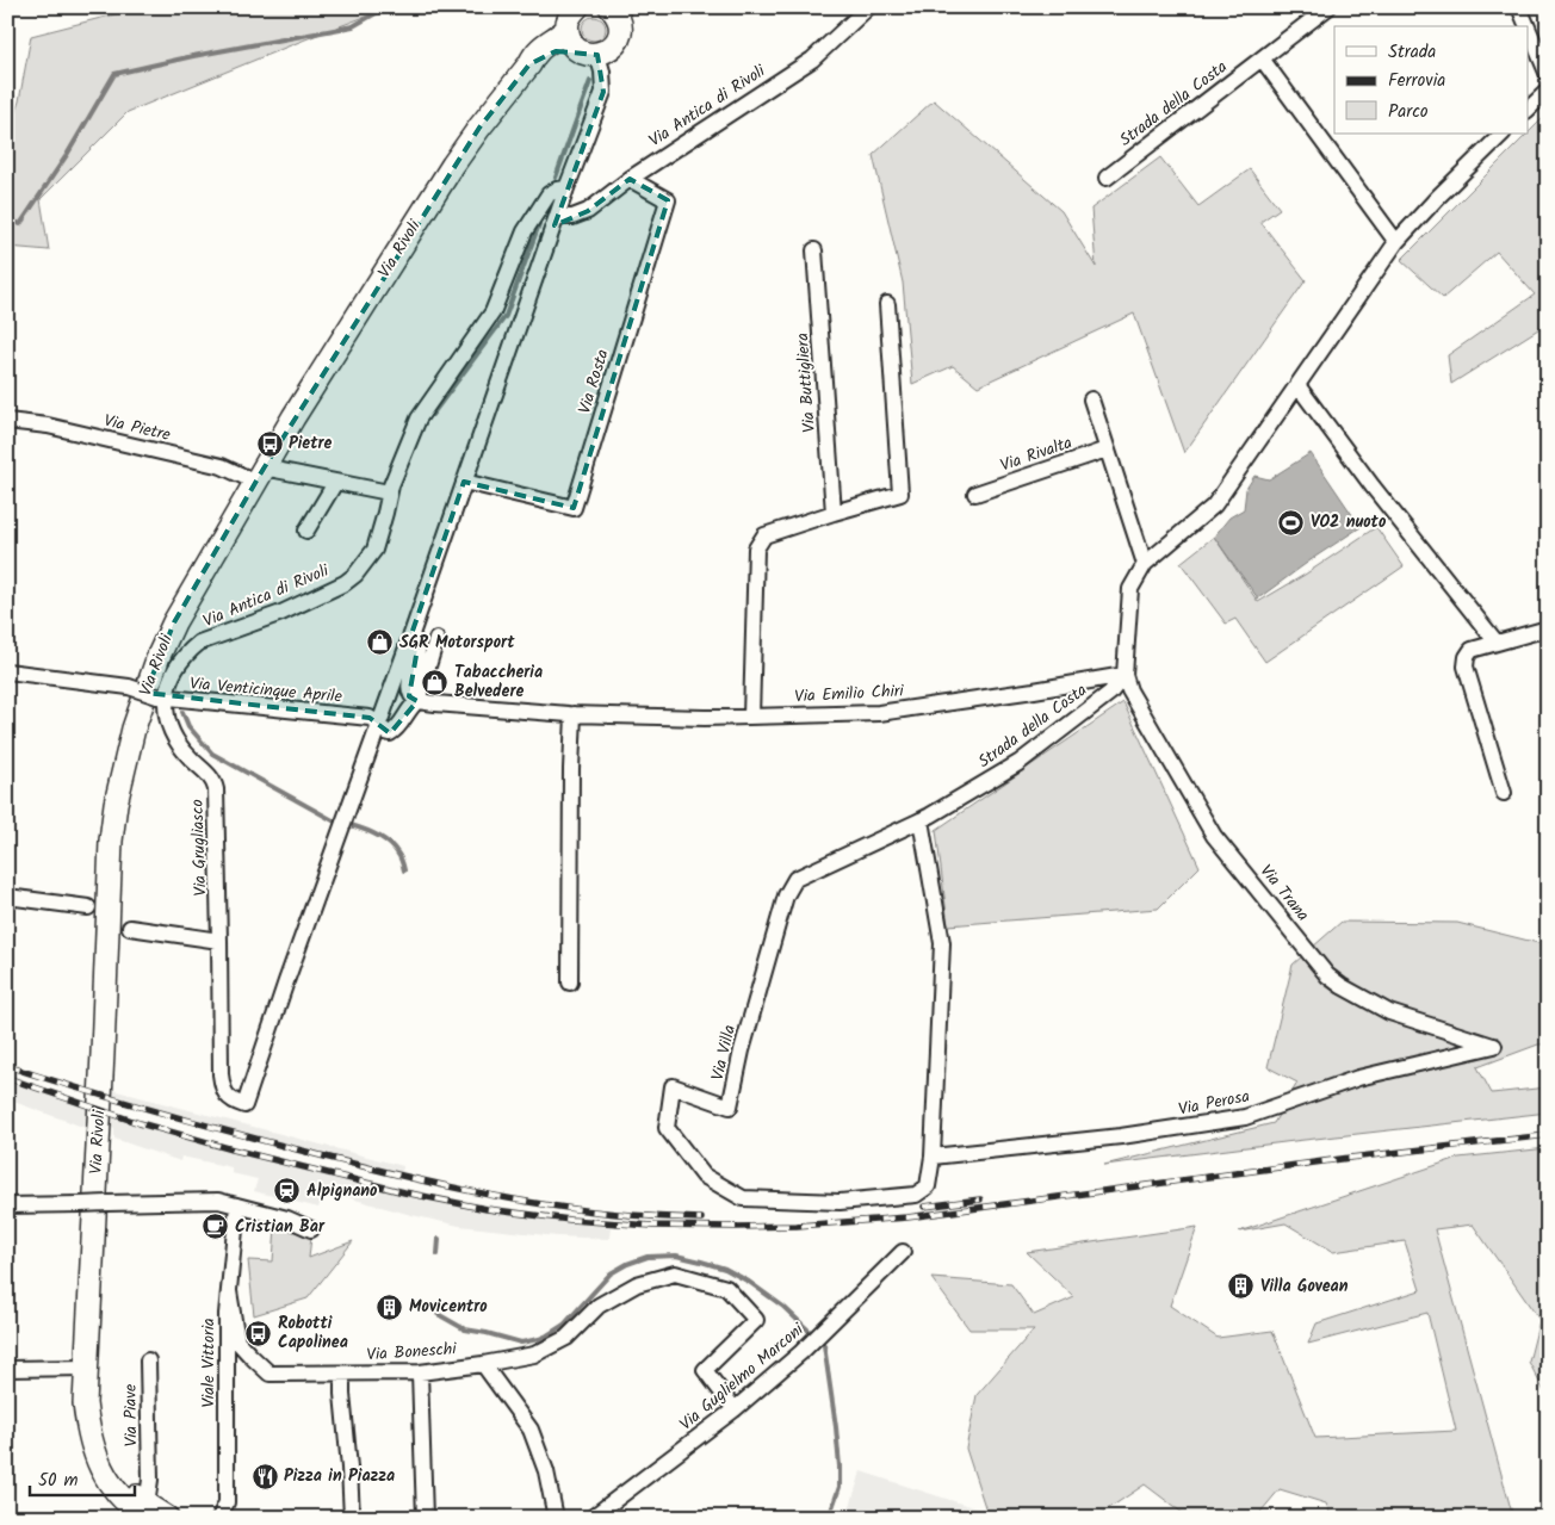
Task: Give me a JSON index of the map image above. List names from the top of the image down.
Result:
{
  "streets": {
    "street": [
      "Strada della Costa",
      "Via Antica di Rivoli",
      "Via Rivoli",
      "Via Rosta",
      "Via Buttigliera",
      "Via Pietre",
      "Via Rivalta",
      "Via Venticinque Aprile",
      "Via Emilio Chiri",
      "Via Grugliasco",
      "Via Trana",
      "Via Villa",
      "Via Perosa",
      "Via Boneschi",
      "Viale Vittoria",
      "Via Guglielmo Marconi",
      "Via Piave"
    ]
  },
  "crossings": [
    ["Strada della Costa", "Via Emilio Chiri"],
    ["Strada della Costa", "Via Trana"],
    ["Strada della Costa", "Via Villa"],
    ["Via Antica di Rivoli", "Via Rosta"],
    ["Via Antica di Rivoli", "Via Venticinque Aprile"],
    ["Via Antica di Rivoli", "Via Grugliasco"],
    ["Via Rivoli", "Via Pietre"],
    ["Via Rivoli", "Via Piave"],
    ["Via Venticinque Aprile", "Via Grugliasco"],
    ["Via Emilio Chiri", "Via Trana"],
    ["Via Trana", "Via Perosa"],
    ["Via Villa", "Via Perosa"],
    ["Via Boneschi", "Via Guglielmo Marconi"]
  ],
  "places": {
    "bus stop": ["Pietre", "Robotti Capolinea"],
    "sports": ["VO2 nuoto"],
    "shop": ["SGR Motorsport", "Tabaccheria Belvedere"],
    "station": ["Alpignano"],
    "cafe": ["Cristian Bar"],
    "building": ["Villa Govean", "Movicentro"],
    "restaurant": ["Pizza in Piazza"]
  },
  "legend": ["Strada", "Ferrovia", "Parco"],
  "scale_bar": "50 m"
}
